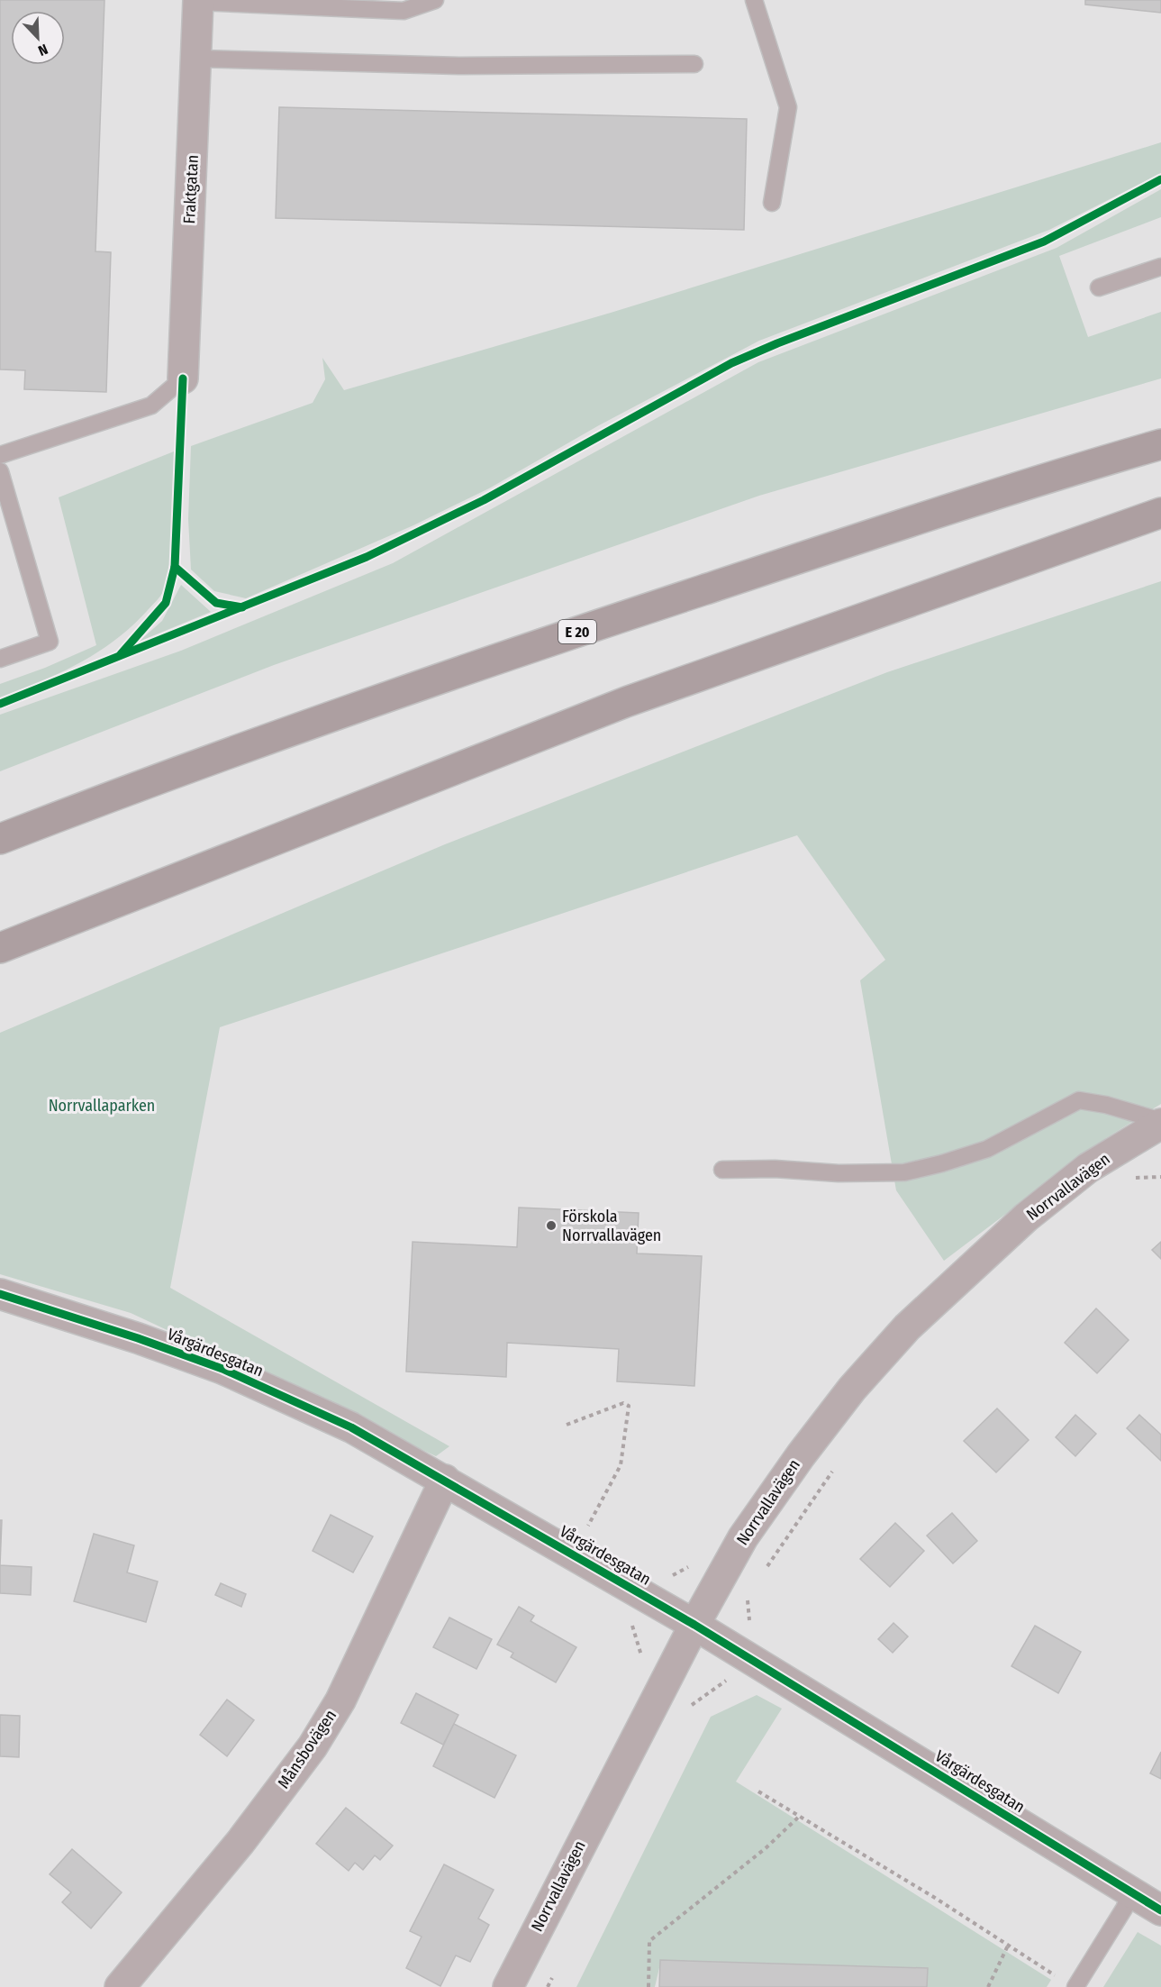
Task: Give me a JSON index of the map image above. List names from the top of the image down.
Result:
{
  "streets": {
    "highway": ["E 20"],
    "street": [
      "Fraktgatan",
      "Norrvallavägen",
      "Vårgärdesgatan",
      "Månsbovägen"
    ]
  },
  "crossings": [
    ["Norrvallavägen", "Vårgärdesgatan"],
    ["Vårgärdesgatan", "Månsbovägen"]
  ],
  "parks": ["Norrvallaparken"],
  "places": ["Förskola Norrvallavägen"],
  "north": "bottom right"
}
